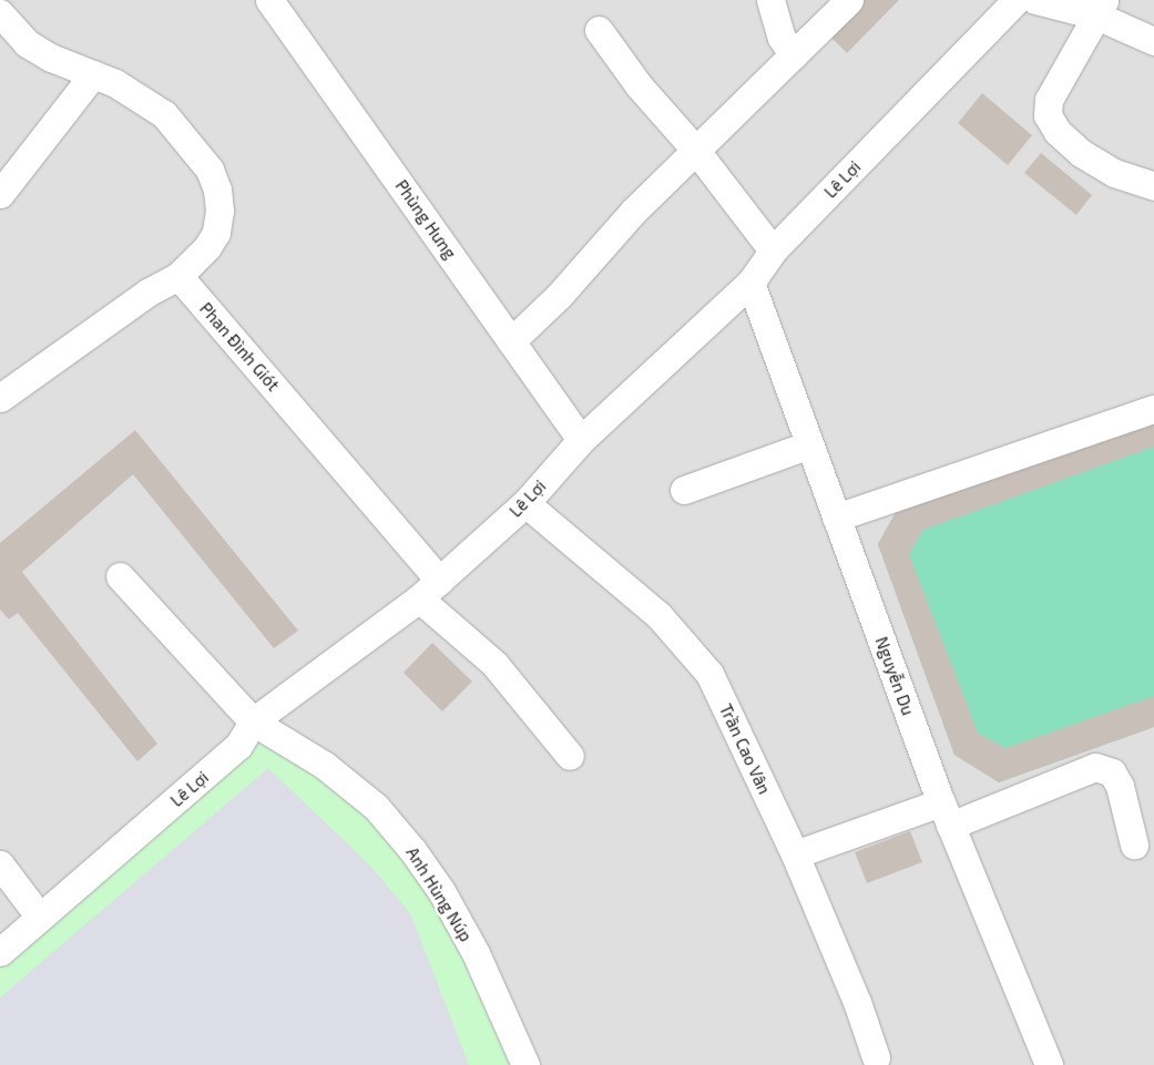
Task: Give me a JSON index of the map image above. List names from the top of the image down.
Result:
{
  "streets": {
    "street": [
      "Lê Lợi",
      "Phùng Hưng",
      "Phan Đình Giót",
      "Nguyễn Du",
      "Trần Cao Vân",
      "Anh Hùng Núp"
    ]
  },
  "crossings": [
    ["Lê Lợi", "Phùng Hưng"],
    ["Lê Lợi", "Phan Đình Giót"],
    ["Lê Lợi", "Nguyễn Du"],
    ["Lê Lợi", "Trần Cao Vân"],
    ["Lê Lợi", "Anh Hùng Núp"]
  ]
}
